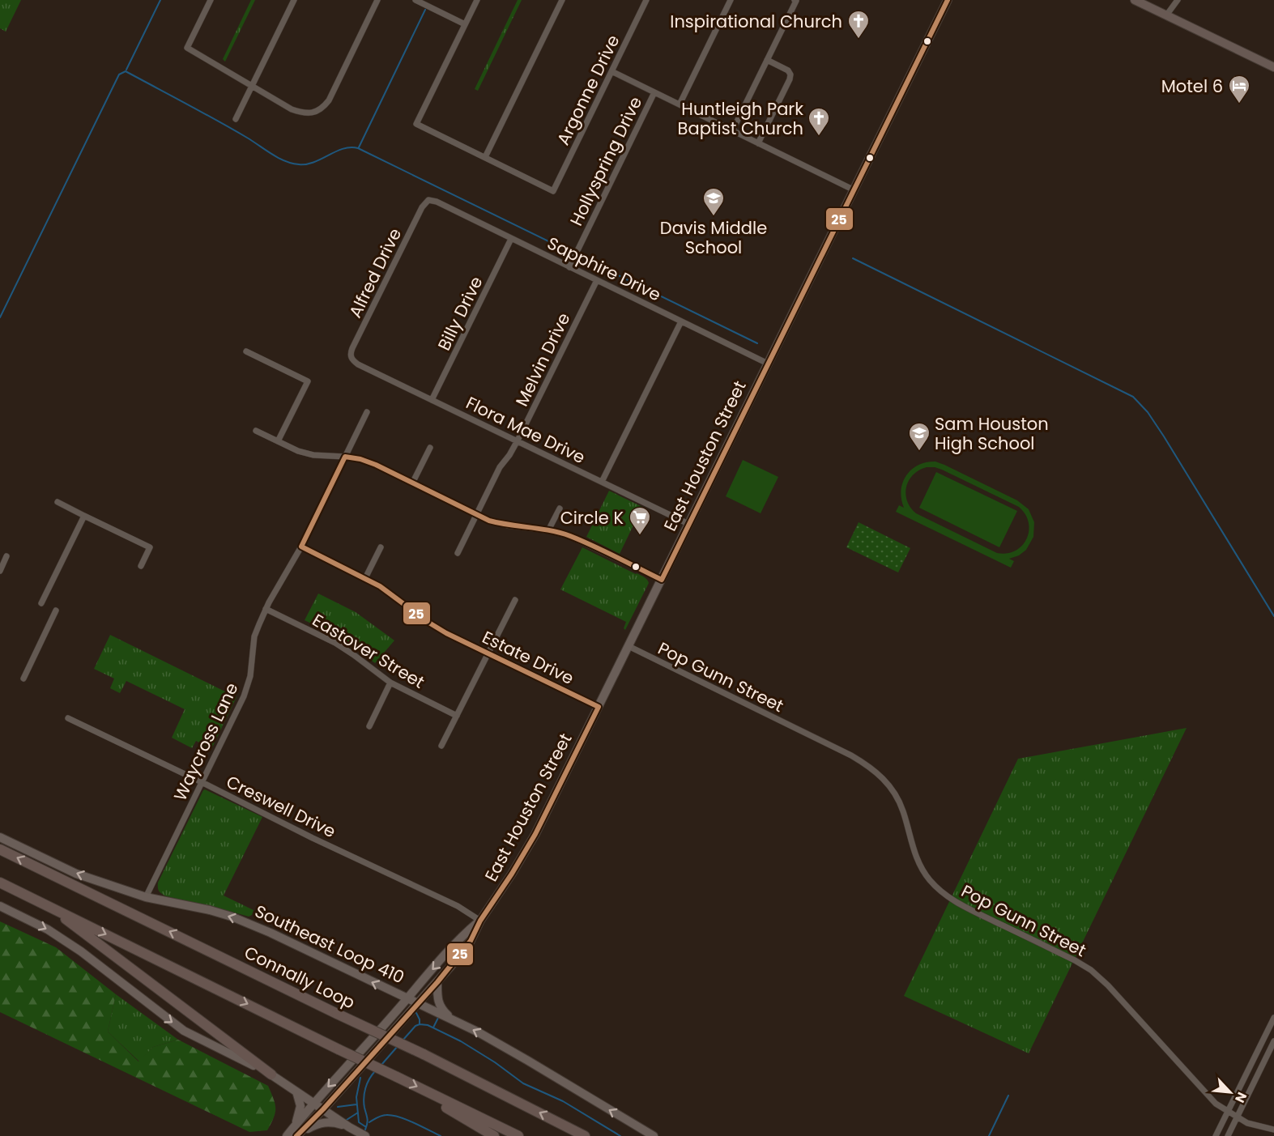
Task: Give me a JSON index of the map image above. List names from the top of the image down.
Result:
{
  "streets": {
    "highway": ["Connally Loop"],
    "main road": ["East Houston Street", "Southeast Loop 410"],
    "street": [
      "Argonne Drive",
      "Hollyspring Drive",
      "Sapphire Drive",
      "Alfred Drive",
      "Billy Drive",
      "Melvin Drive",
      "Flora Mae Drive",
      "Eastover Street",
      "Estate Drive",
      "Pop Gunn Street",
      "Waycross Lane",
      "Creswell Drive"
    ]
  },
  "crossings": [
    ["Hollyspring Drive", "Sapphire Drive"],
    ["Sapphire Drive", "Alfred Drive"],
    ["Sapphire Drive", "Billy Drive"],
    ["Sapphire Drive", "Melvin Drive"],
    ["Sapphire Drive", "East Houston Street"],
    ["Alfred Drive", "Flora Mae Drive"],
    ["Billy Drive", "Flora Mae Drive"],
    ["Melvin Drive", "Flora Mae Drive"],
    ["Flora Mae Drive", "East Houston Street"],
    ["East Houston Street", "Estate Drive"],
    ["East Houston Street", "Pop Gunn Street"],
    ["East Houston Street", "Creswell Drive"],
    ["East Houston Street", "Southeast Loop 410"],
    ["Eastover Street", "Waycross Lane"],
    ["Estate Drive", "Waycross Lane"],
    ["Waycross Lane", "Creswell Drive"],
    ["Waycross Lane", "Southeast Loop 410"]
  ],
  "one_way": ["Southeast Loop 410"],
  "places": {
    "church": ["Inspirational Church", "Huntleigh Park Baptist Church"],
    "hotel": ["Motel 6"],
    "school or university": ["Davis Middle School", "Sam Houston High School"],
    "supermarket": ["Circle K"]
  },
  "lines": ["transit line 25"],
  "north": "bottom right"
}
